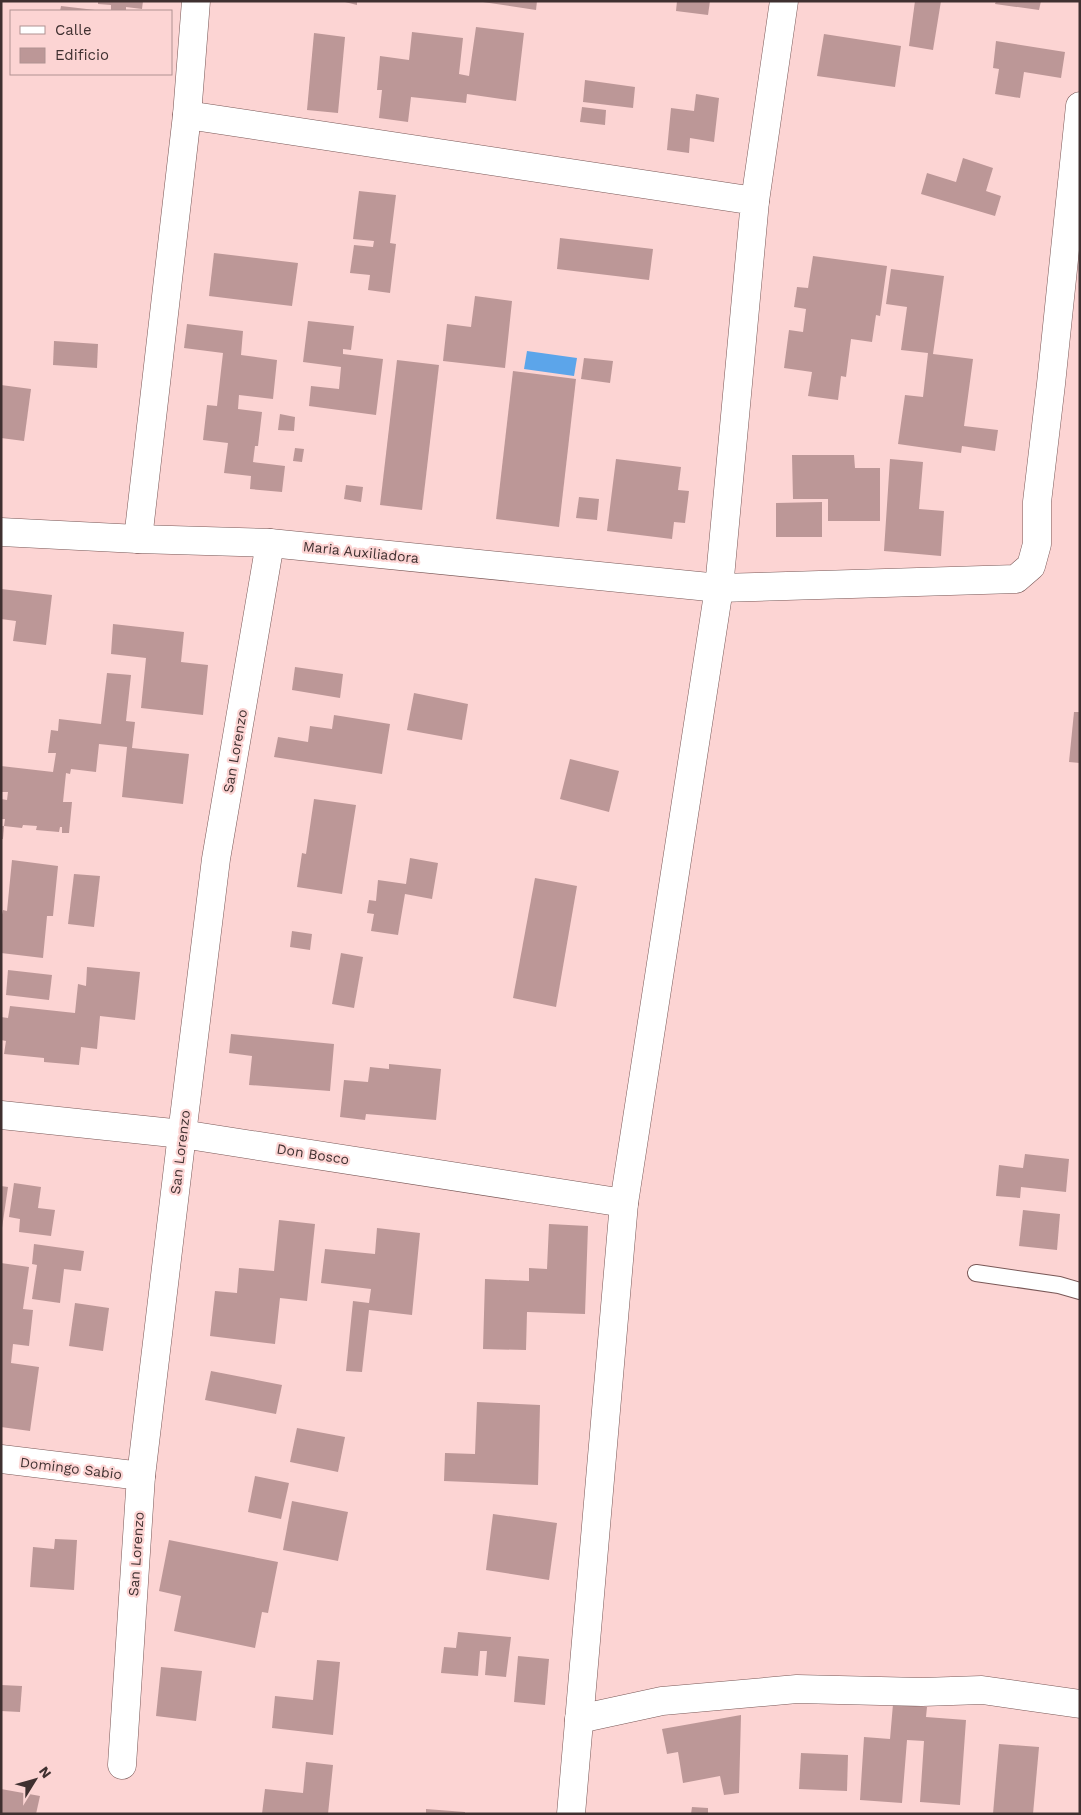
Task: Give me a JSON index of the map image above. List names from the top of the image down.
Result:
{
  "streets": {
    "street": [
      "Maria Auxiliadora",
      "San Lorenzo",
      "Don Bosco",
      "Domingo Sabio"
    ]
  },
  "crossings": [
    ["Maria Auxiliadora", "San Lorenzo"],
    ["San Lorenzo", "Don Bosco"],
    ["San Lorenzo", "Domingo Sabio"]
  ],
  "legend": ["Calle", "Edificio"],
  "north": "top right"
}
